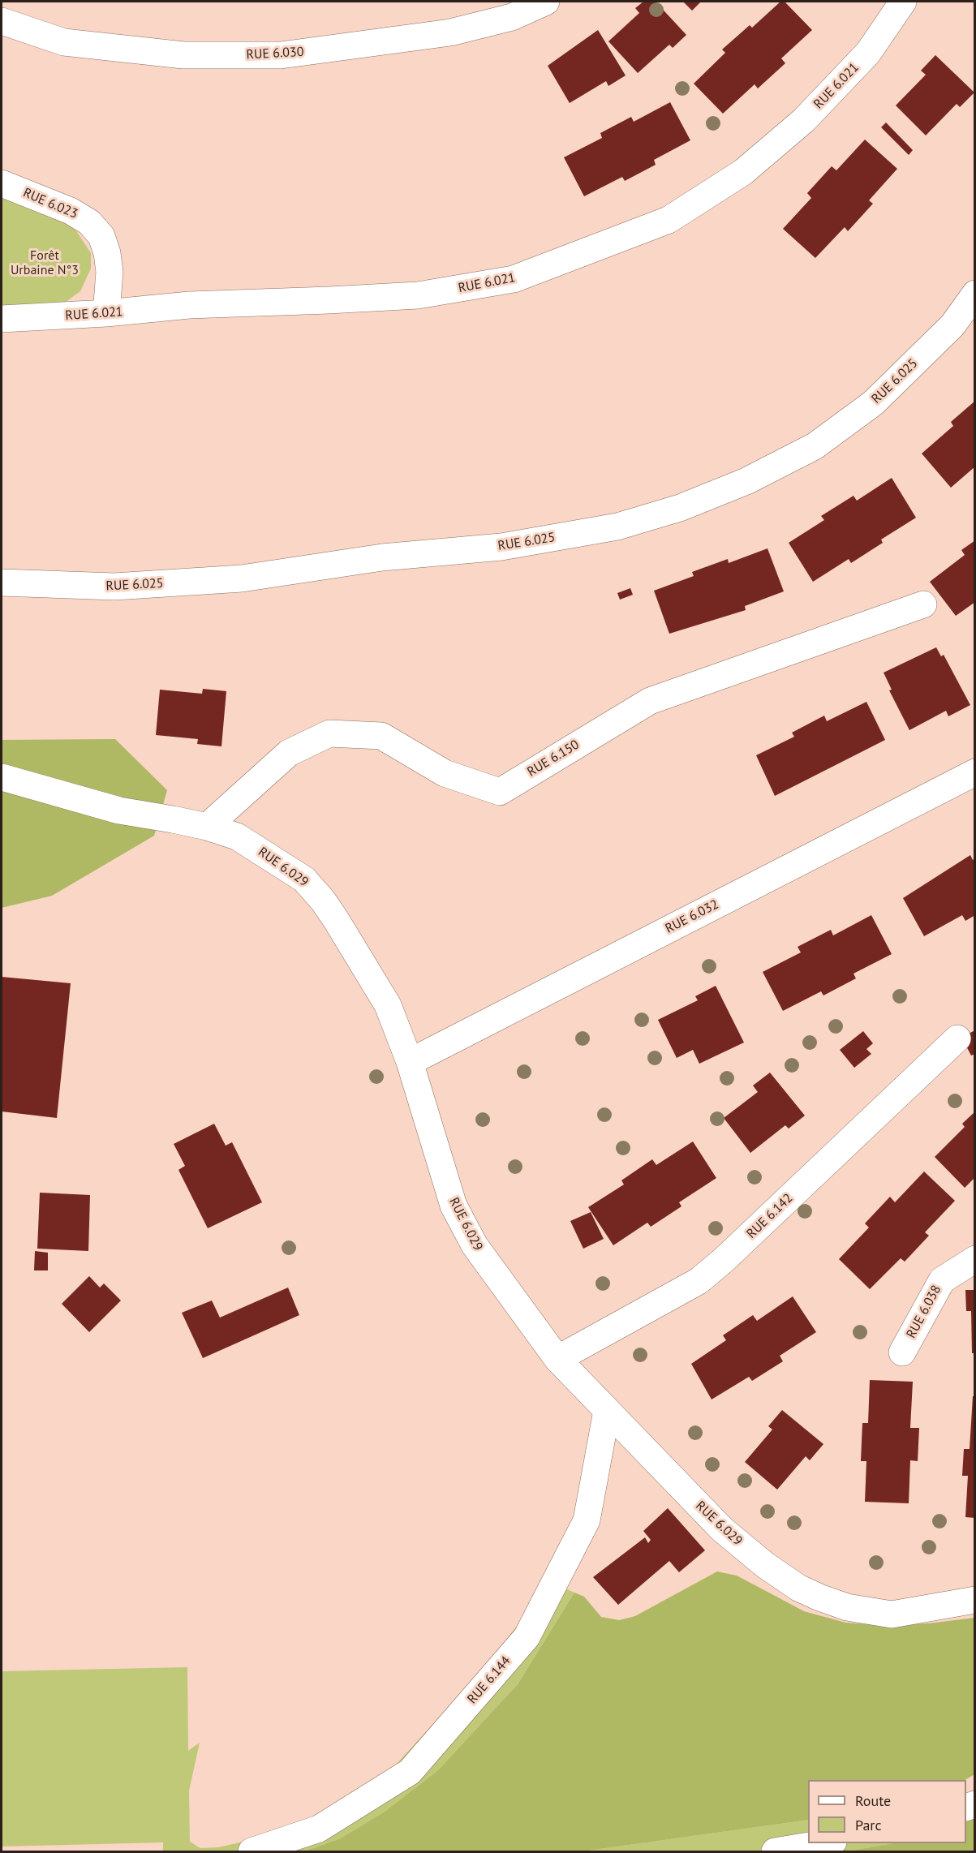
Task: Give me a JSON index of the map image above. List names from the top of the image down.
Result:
{
  "streets": {
    "street": [
      "RUE 6.030",
      "RUE 6.021",
      "RUE 6.023",
      "RUE 6.025",
      "RUE 6.150",
      "RUE 6.029",
      "RUE 6.032",
      "RUE 6.142",
      "RUE 6.038",
      "RUE 6.144"
    ]
  },
  "crossings": [
    ["RUE 6.021", "RUE 6.023"],
    ["RUE 6.150", "RUE 6.029"],
    ["RUE 6.029", "RUE 6.032"],
    ["RUE 6.029", "RUE 6.142"],
    ["RUE 6.029", "RUE 6.144"]
  ],
  "parks": ["Forêt Urbaine N°3"],
  "legend": ["Route", "Parc"]
}
